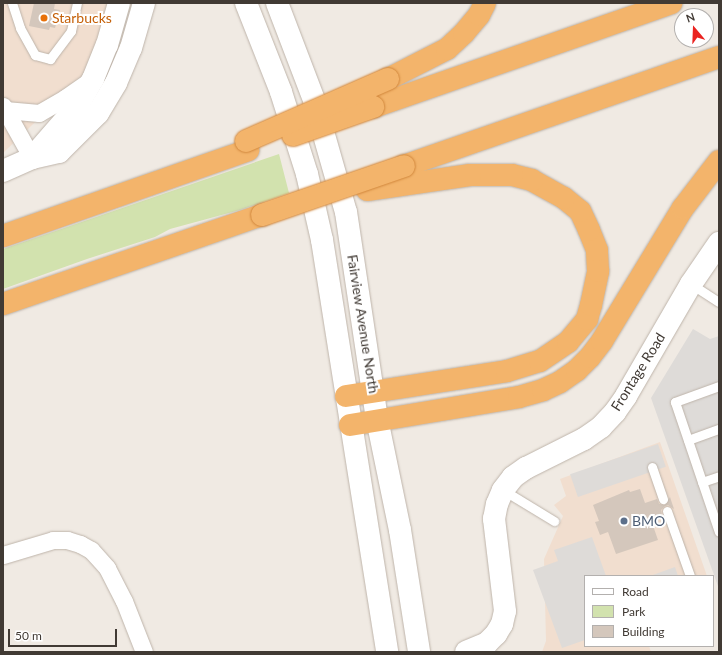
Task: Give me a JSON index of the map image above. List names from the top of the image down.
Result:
{
  "streets": {
    "street": ["Fairview Avenue North", "Frontage Road"]
  },
  "places": ["Starbucks", "BMO"],
  "legend": ["Road", "Park", "Building"],
  "scale_bar": "50 m",
  "north": "top"
}
